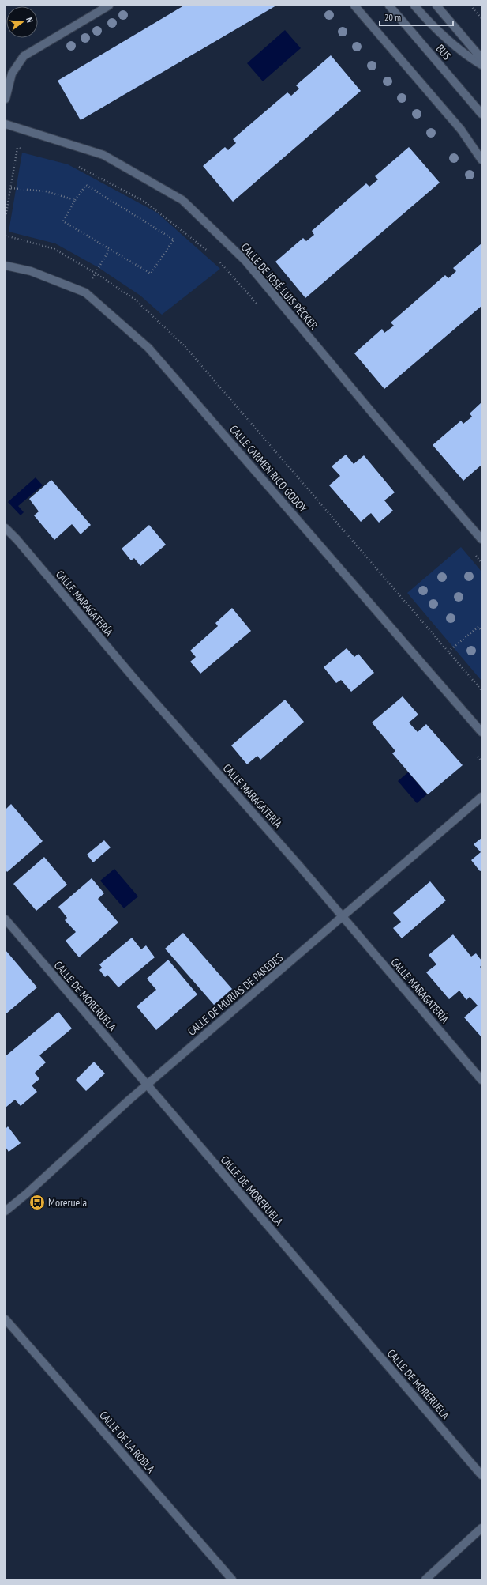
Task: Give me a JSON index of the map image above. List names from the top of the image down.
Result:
{
  "streets": {
    "street": [
      "BUS",
      "CALLE DE JOSÉ LUIS PÉCKER",
      "CALLE CARMEN RICO GODOY",
      "CALLE MARAGATERÍA",
      "CALLE DE MURIAS DE PAREDES",
      "CALLE DE MORERUELA",
      "CALLE DE LA ROBLA"
    ]
  },
  "crossings": [
    ["CALLE MARAGATERÍA", "CALLE DE MURIAS DE PAREDES"],
    ["CALLE DE MURIAS DE PAREDES", "CALLE DE MORERUELA"]
  ],
  "places": {
    "bus stop": ["Moreruela"]
  },
  "scale_bar": "20 m",
  "north": "right"
}
